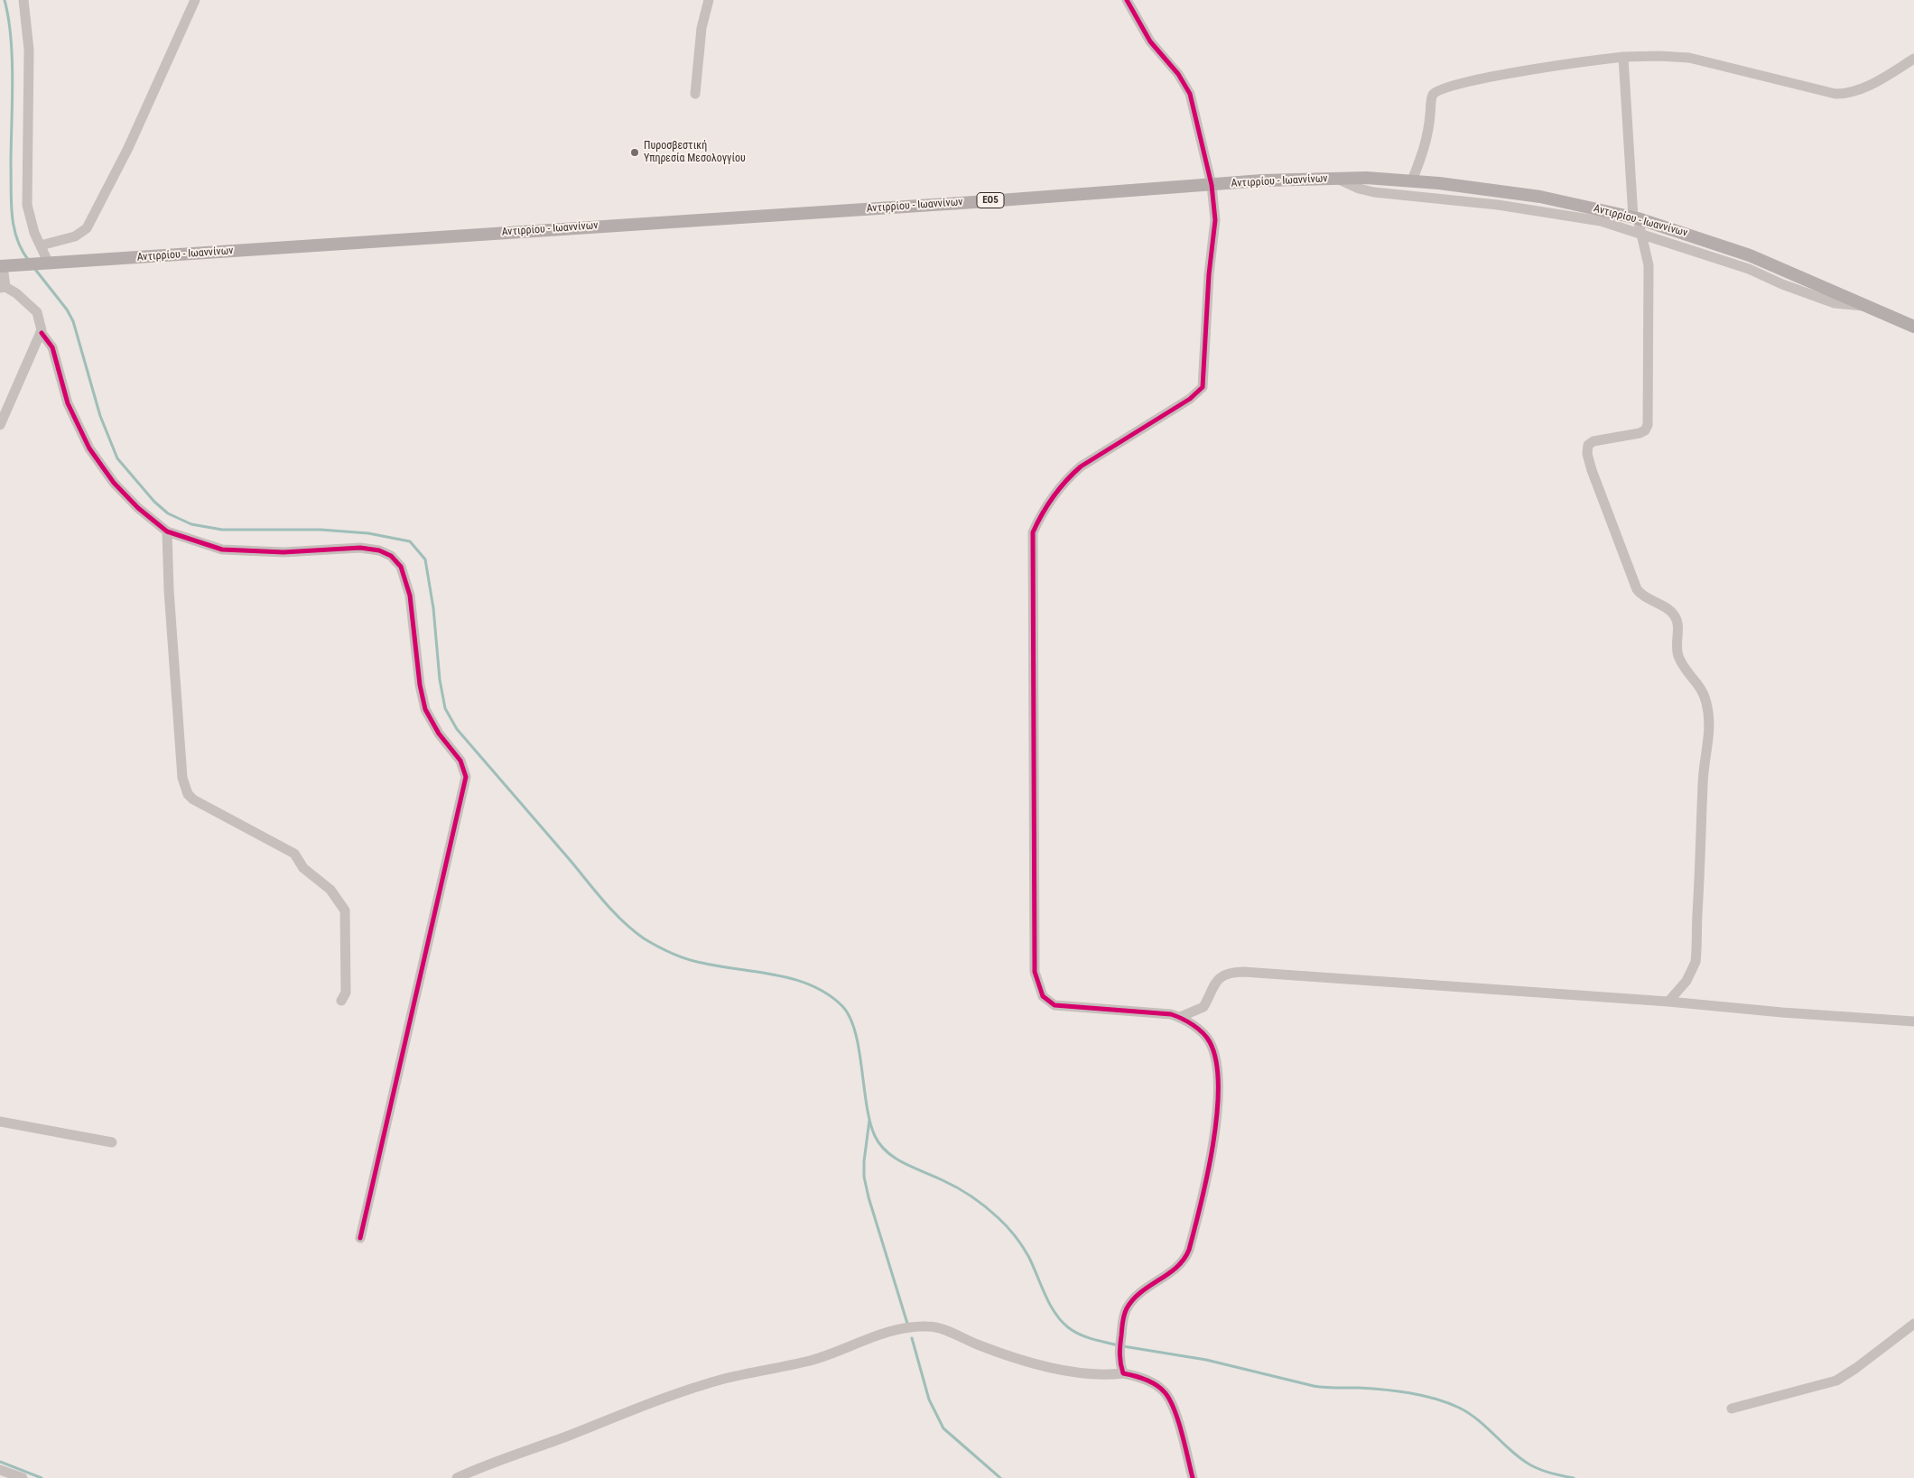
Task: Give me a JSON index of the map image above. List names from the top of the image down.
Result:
{
  "streets": {
    "main road": ["Αντιρρίου - Ιωαννίνων", "ΕΟ5"]
  },
  "places": ["Πυροσβεστική Υπηρεσία Μεσολογγίου"]
}
